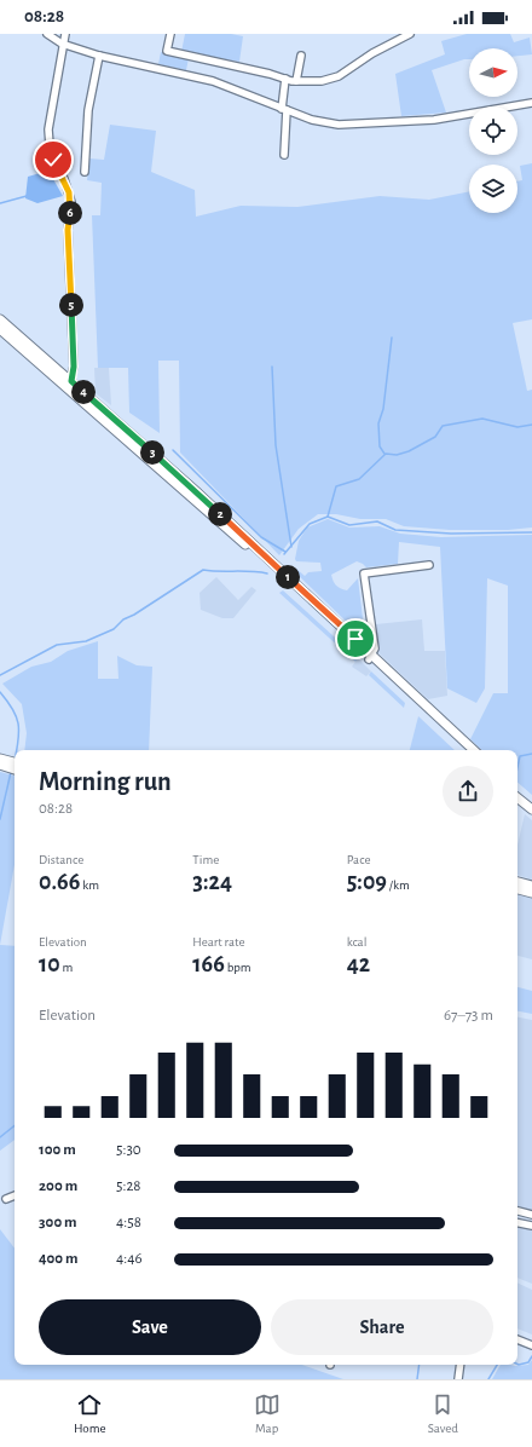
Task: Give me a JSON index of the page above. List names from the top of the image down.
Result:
{
  "north": "right",
  "page": {
    "status": "08:28",
    "pins": [
      "6",
      "5",
      "4",
      "3",
      "2",
      "1"
    ],
    "heading": ["Morning run", "08:28"],
    "stats": [
      ["Distance", "0.66 km"],
      ["Time", "3:24"],
      ["Pace", "5:09 /km"],
      ["Elevation", "10 m"],
      ["Heart rate", "166 bpm"],
      ["kcal", "42"]
    ],
    "chart": ["Elevation", "67–73 m"],
    "list": [
      {
        "name": "100 m",
        "note": "5:30"
      },
      {
        "name": "200 m",
        "note": "5:28"
      },
      {
        "name": "300 m",
        "note": "4:58"
      },
      {
        "name": "400 m",
        "note": "4:46"
      }
    ],
    "buttons": ["Save", "Share"],
    "tabs": ["Home", "Map", "Saved"]
  }
}
